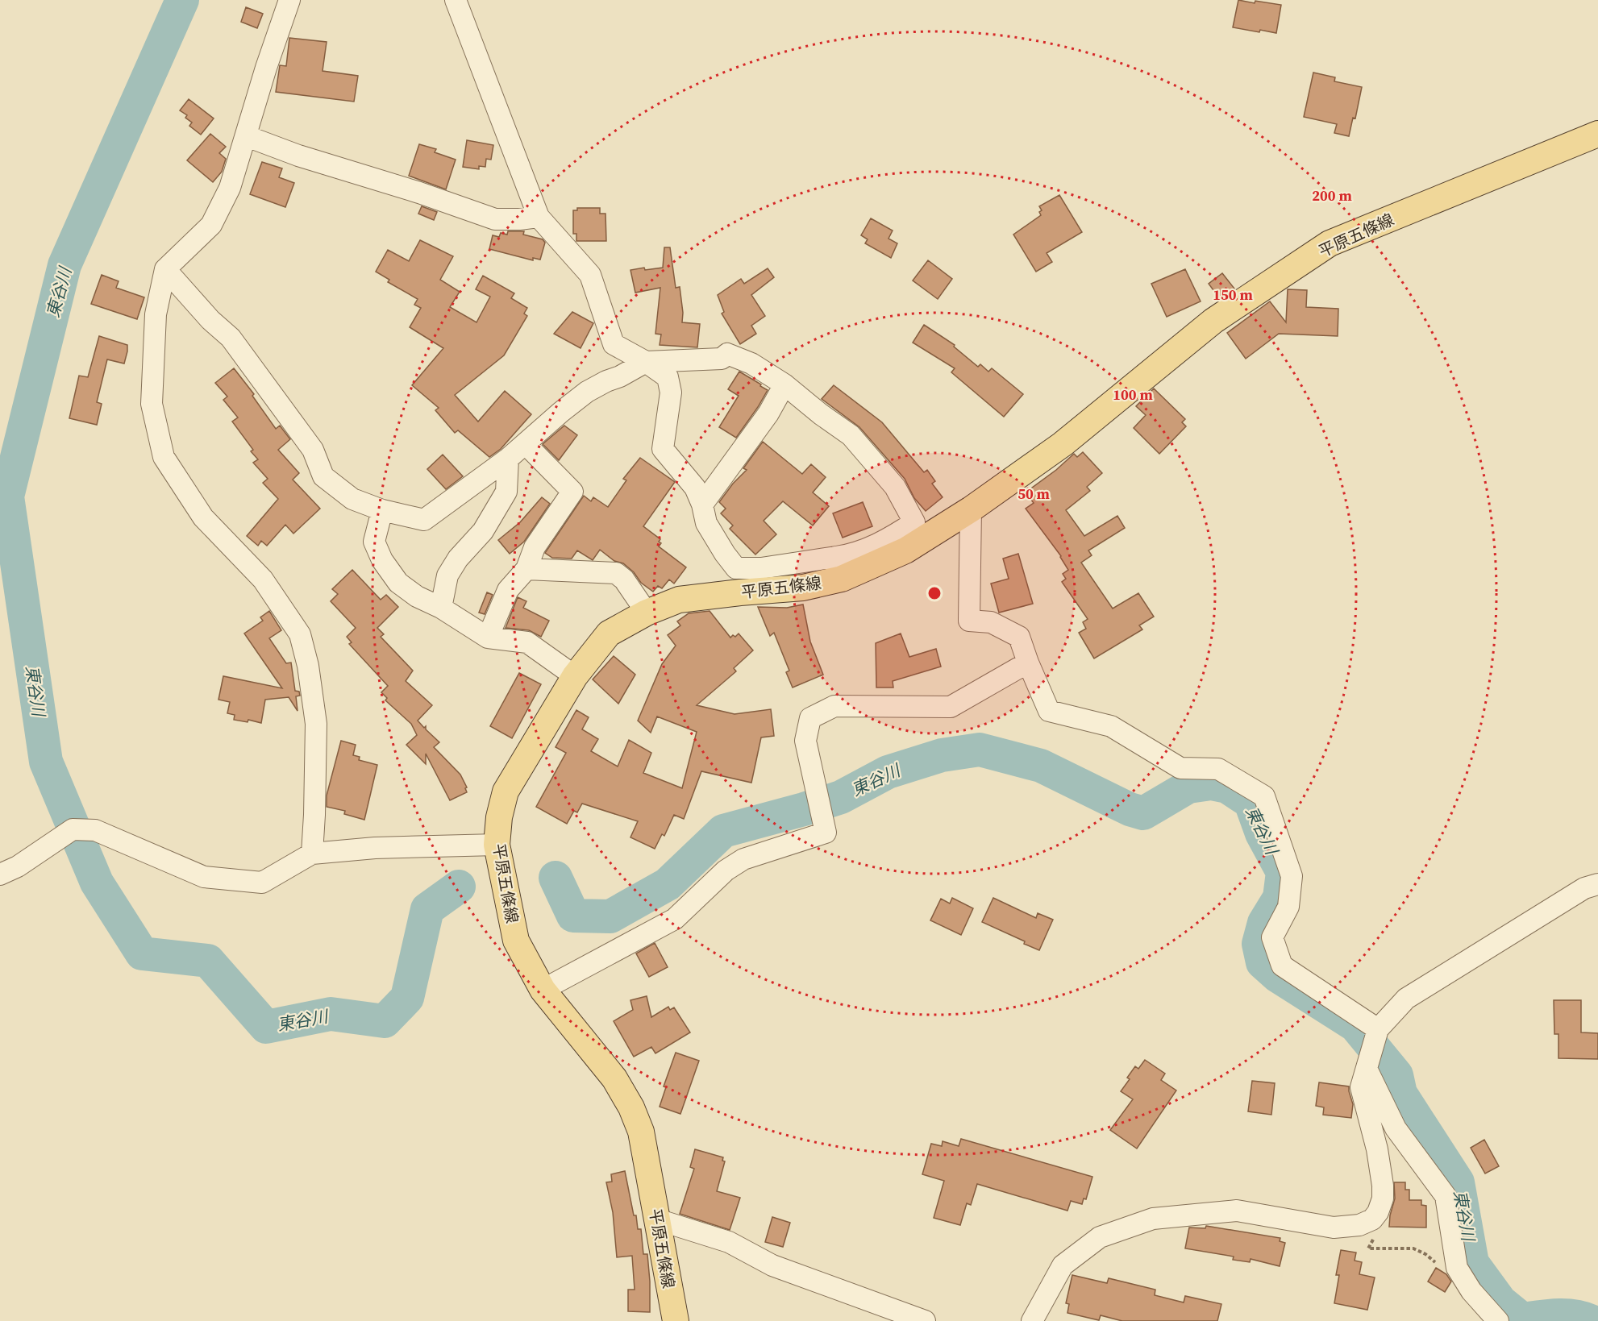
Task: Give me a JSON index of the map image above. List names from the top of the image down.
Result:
{
  "streets": {
    "main road": ["平原五條線"]
  },
  "water": ["東谷川"],
  "rings": [
    "200 m",
    "150 m",
    "100 m",
    "50 m"
  ]
}
